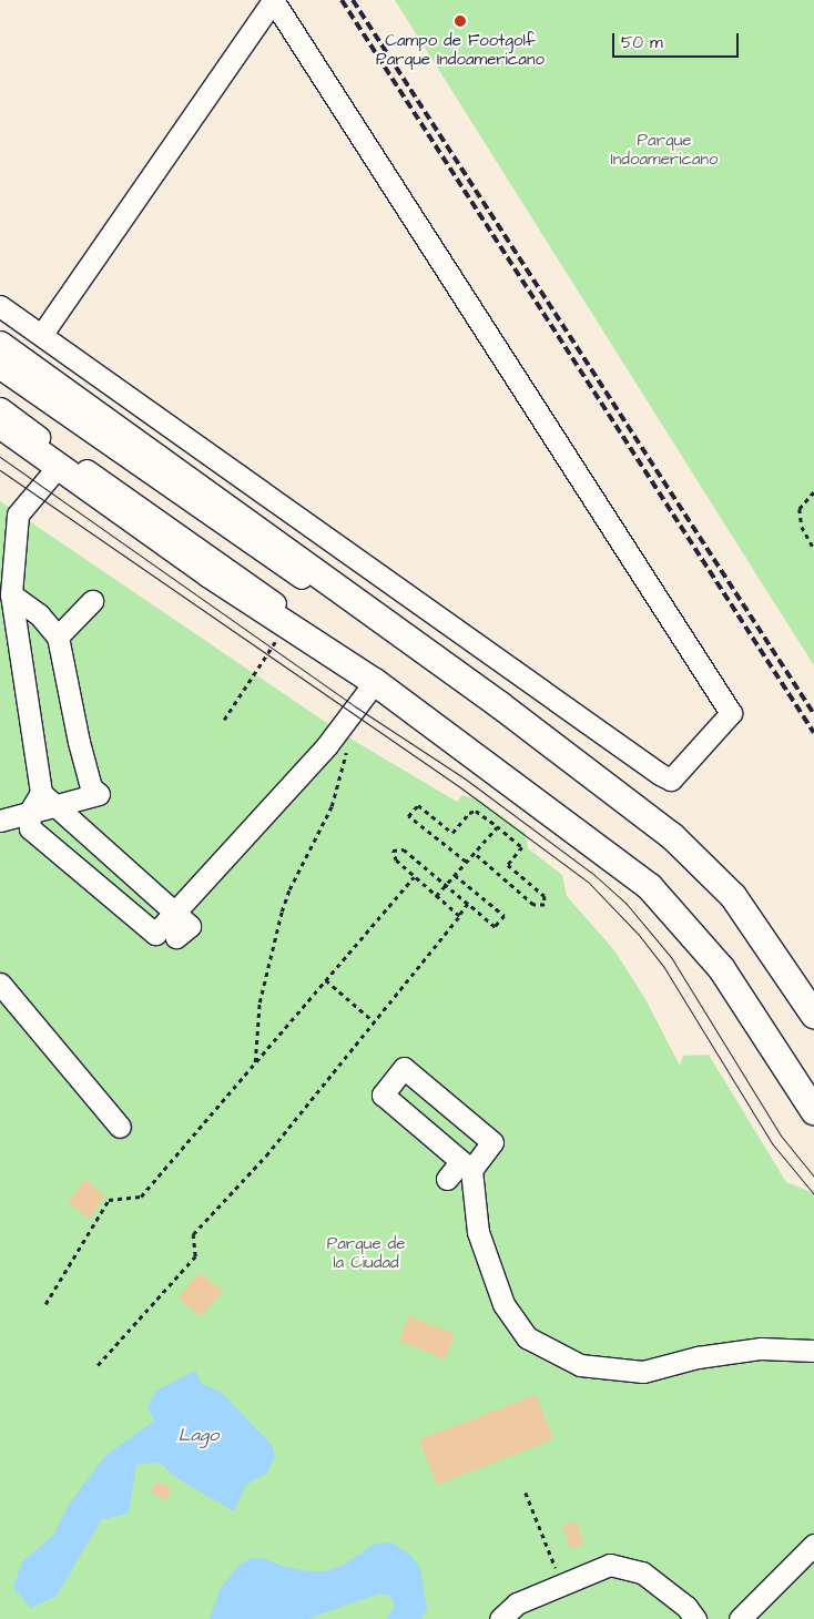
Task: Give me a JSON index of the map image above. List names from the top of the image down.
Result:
{
  "water": ["Lago"],
  "parks": ["Parque Indoamericano", "Parque de la Ciudad"],
  "places": ["Campo de Footgolf Parque Indoamericano"],
  "scale_bar": "50 m"
}
